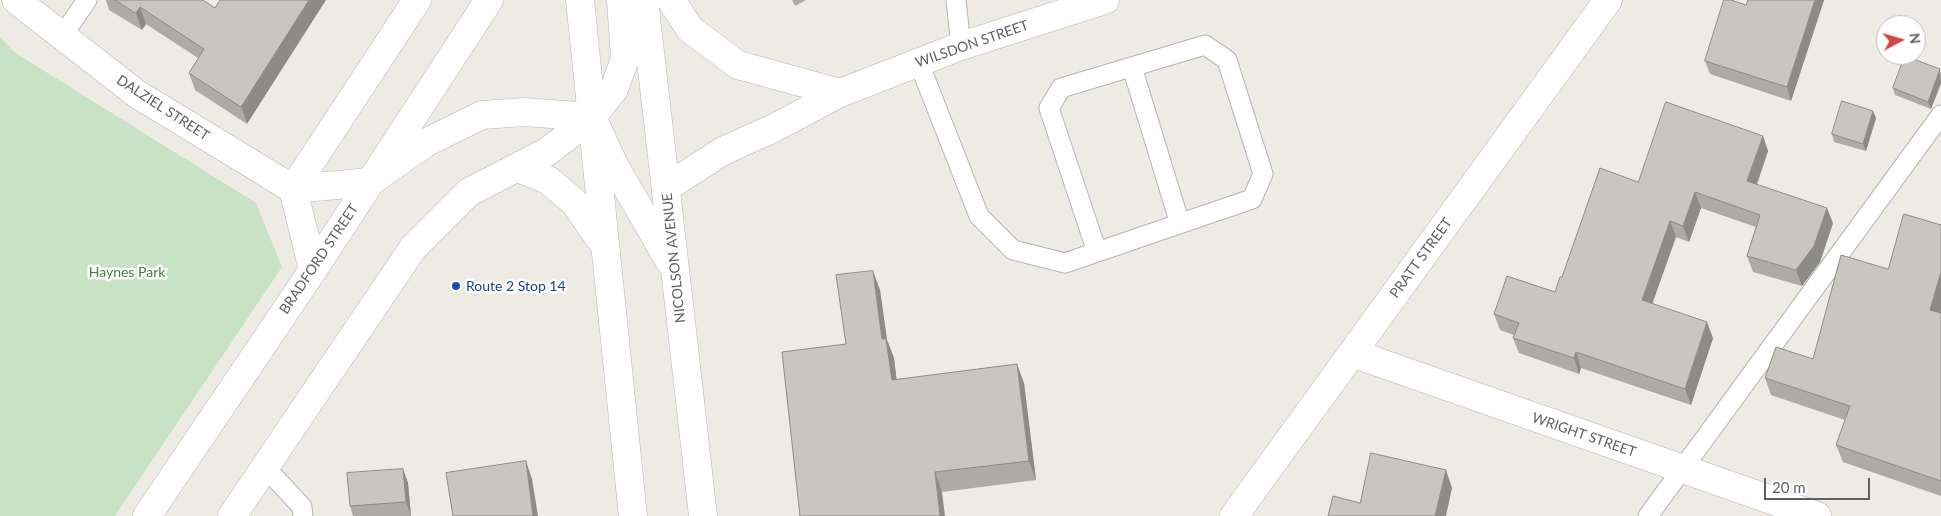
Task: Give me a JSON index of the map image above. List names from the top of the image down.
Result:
{
  "streets": {
    "street": [
      "WILSDON STREET",
      "DALZIEL STREET",
      "NICOLSON AVENUE",
      "PRATT STREET",
      "BRADFORD STREET",
      "WRIGHT STREET"
    ]
  },
  "crossings": [
    ["WILSDON STREET", "NICOLSON AVENUE"],
    ["PRATT STREET", "WRIGHT STREET"]
  ],
  "parks": ["Haynes Park"],
  "places": ["Route 2 Stop 14"],
  "scale_bar": "20 m",
  "north": "right"
}
